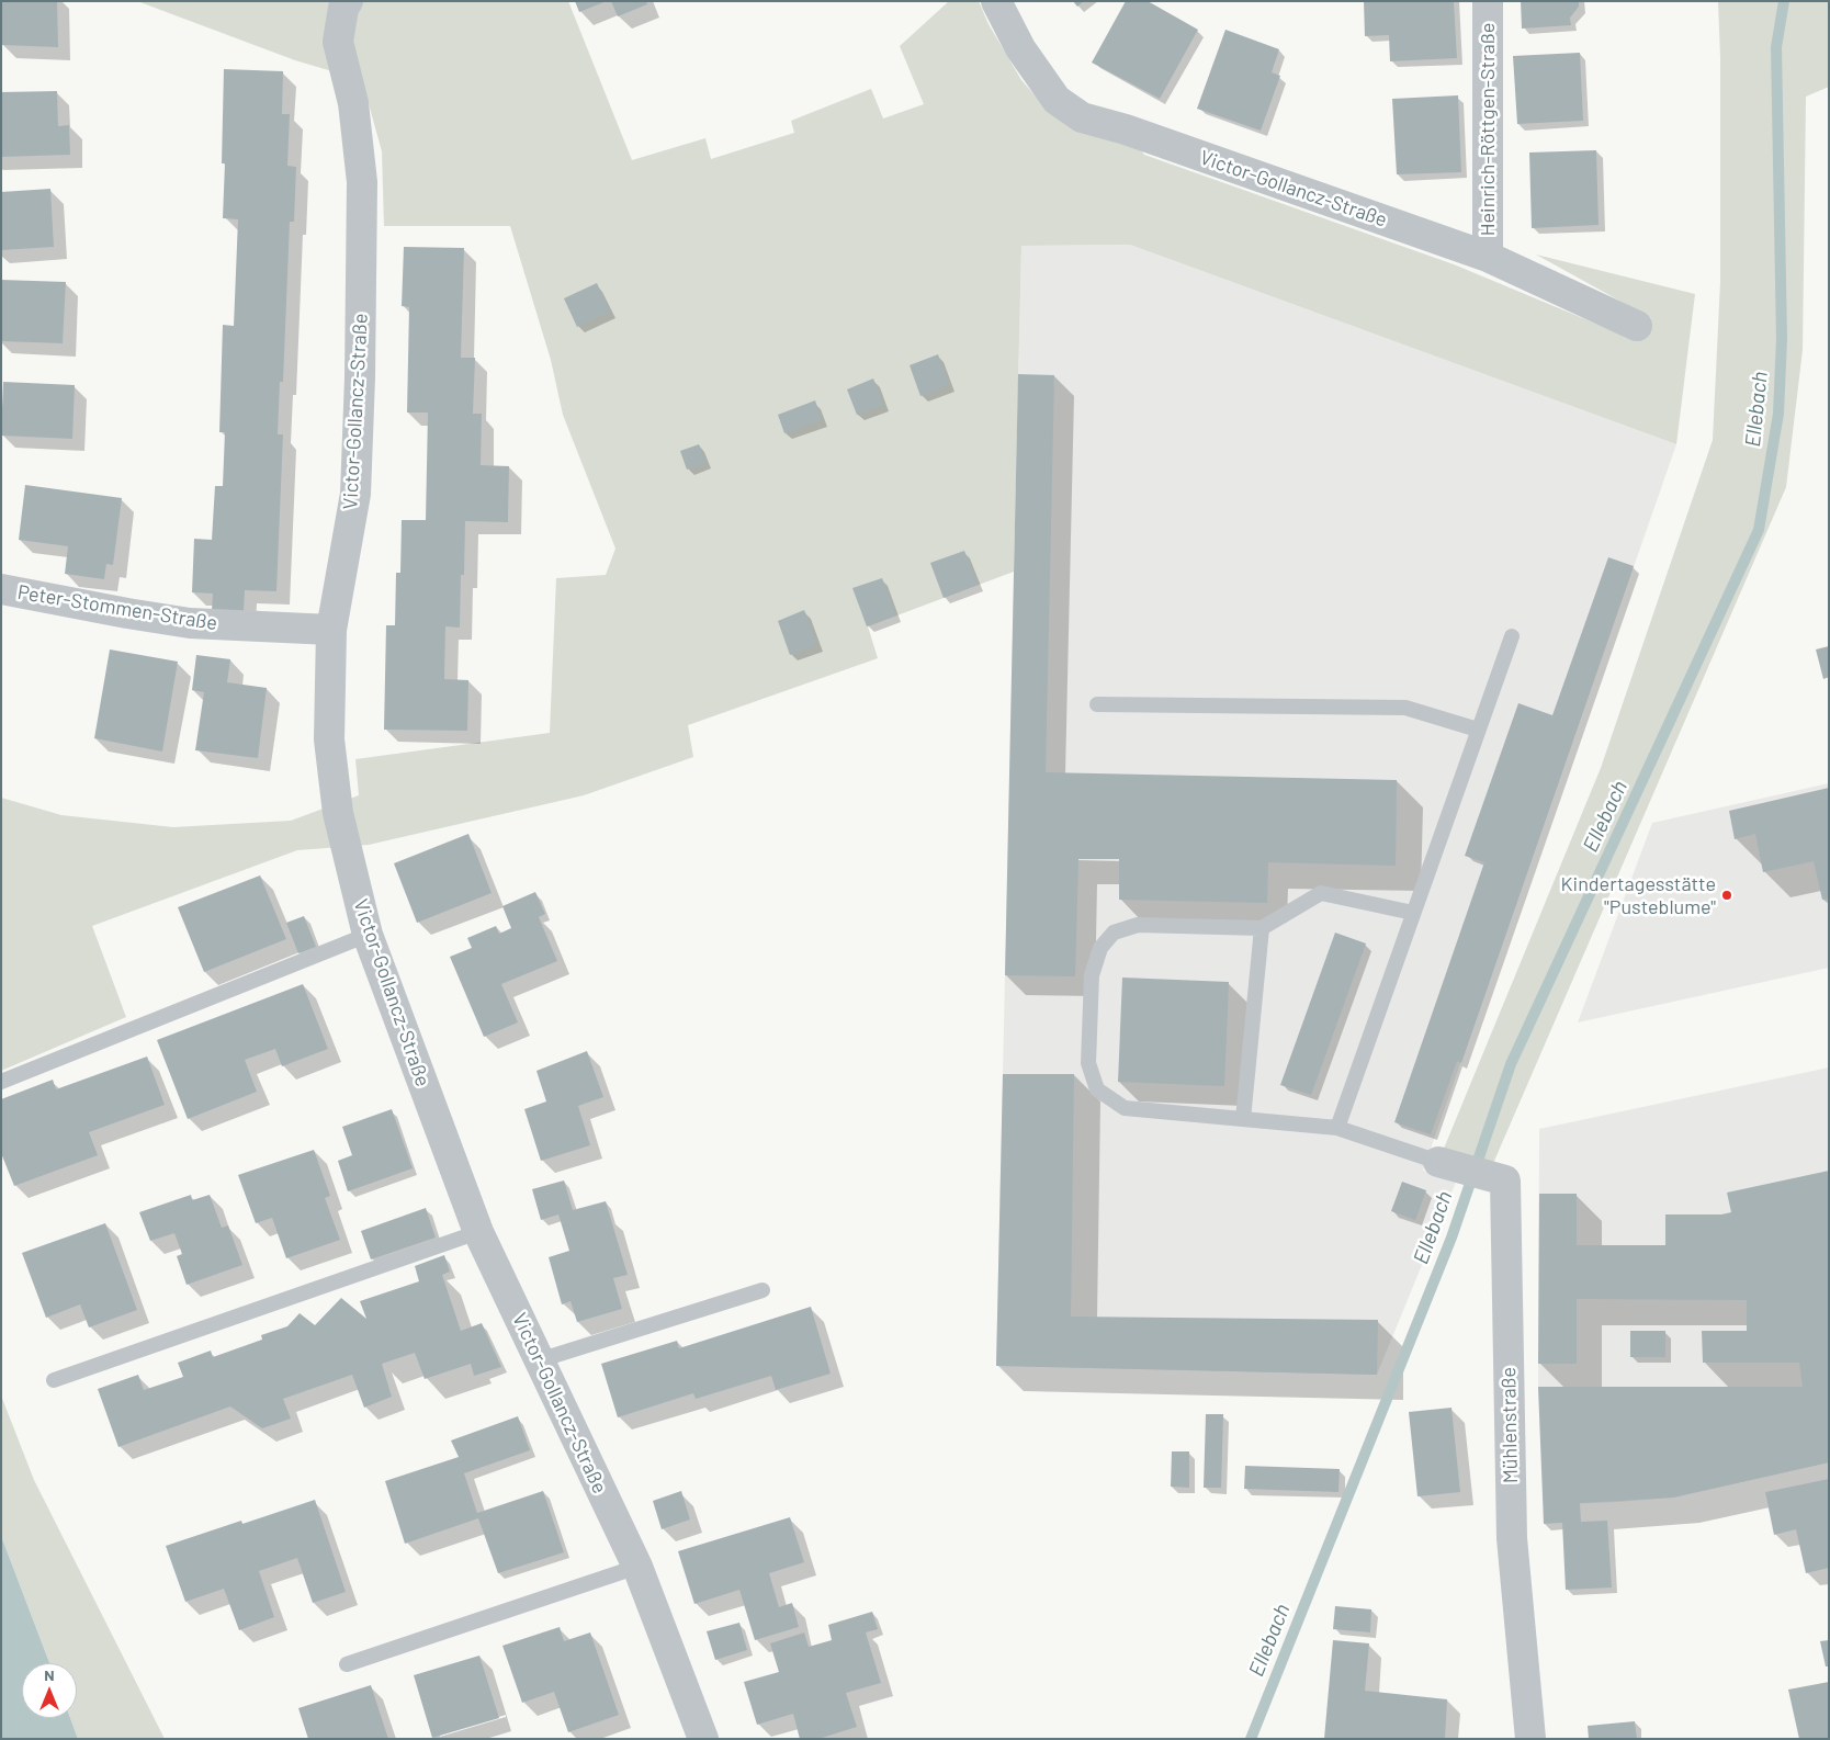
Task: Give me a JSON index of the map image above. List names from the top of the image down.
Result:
{
  "streets": {
    "street": [
      "Heinrich-Röttgen-Straße",
      "Victor-Gollancz-Straße",
      "Peter-Stommen-Straße",
      "Mühlenstraße"
    ]
  },
  "crossings": [
    ["Heinrich-Röttgen-Straße", "Victor-Gollancz-Straße"],
    ["Victor-Gollancz-Straße", "Peter-Stommen-Straße"]
  ],
  "water": ["Ellebach"],
  "places": ["Kindertagesstätte \"Pusteblume\""],
  "north": "top"
}
